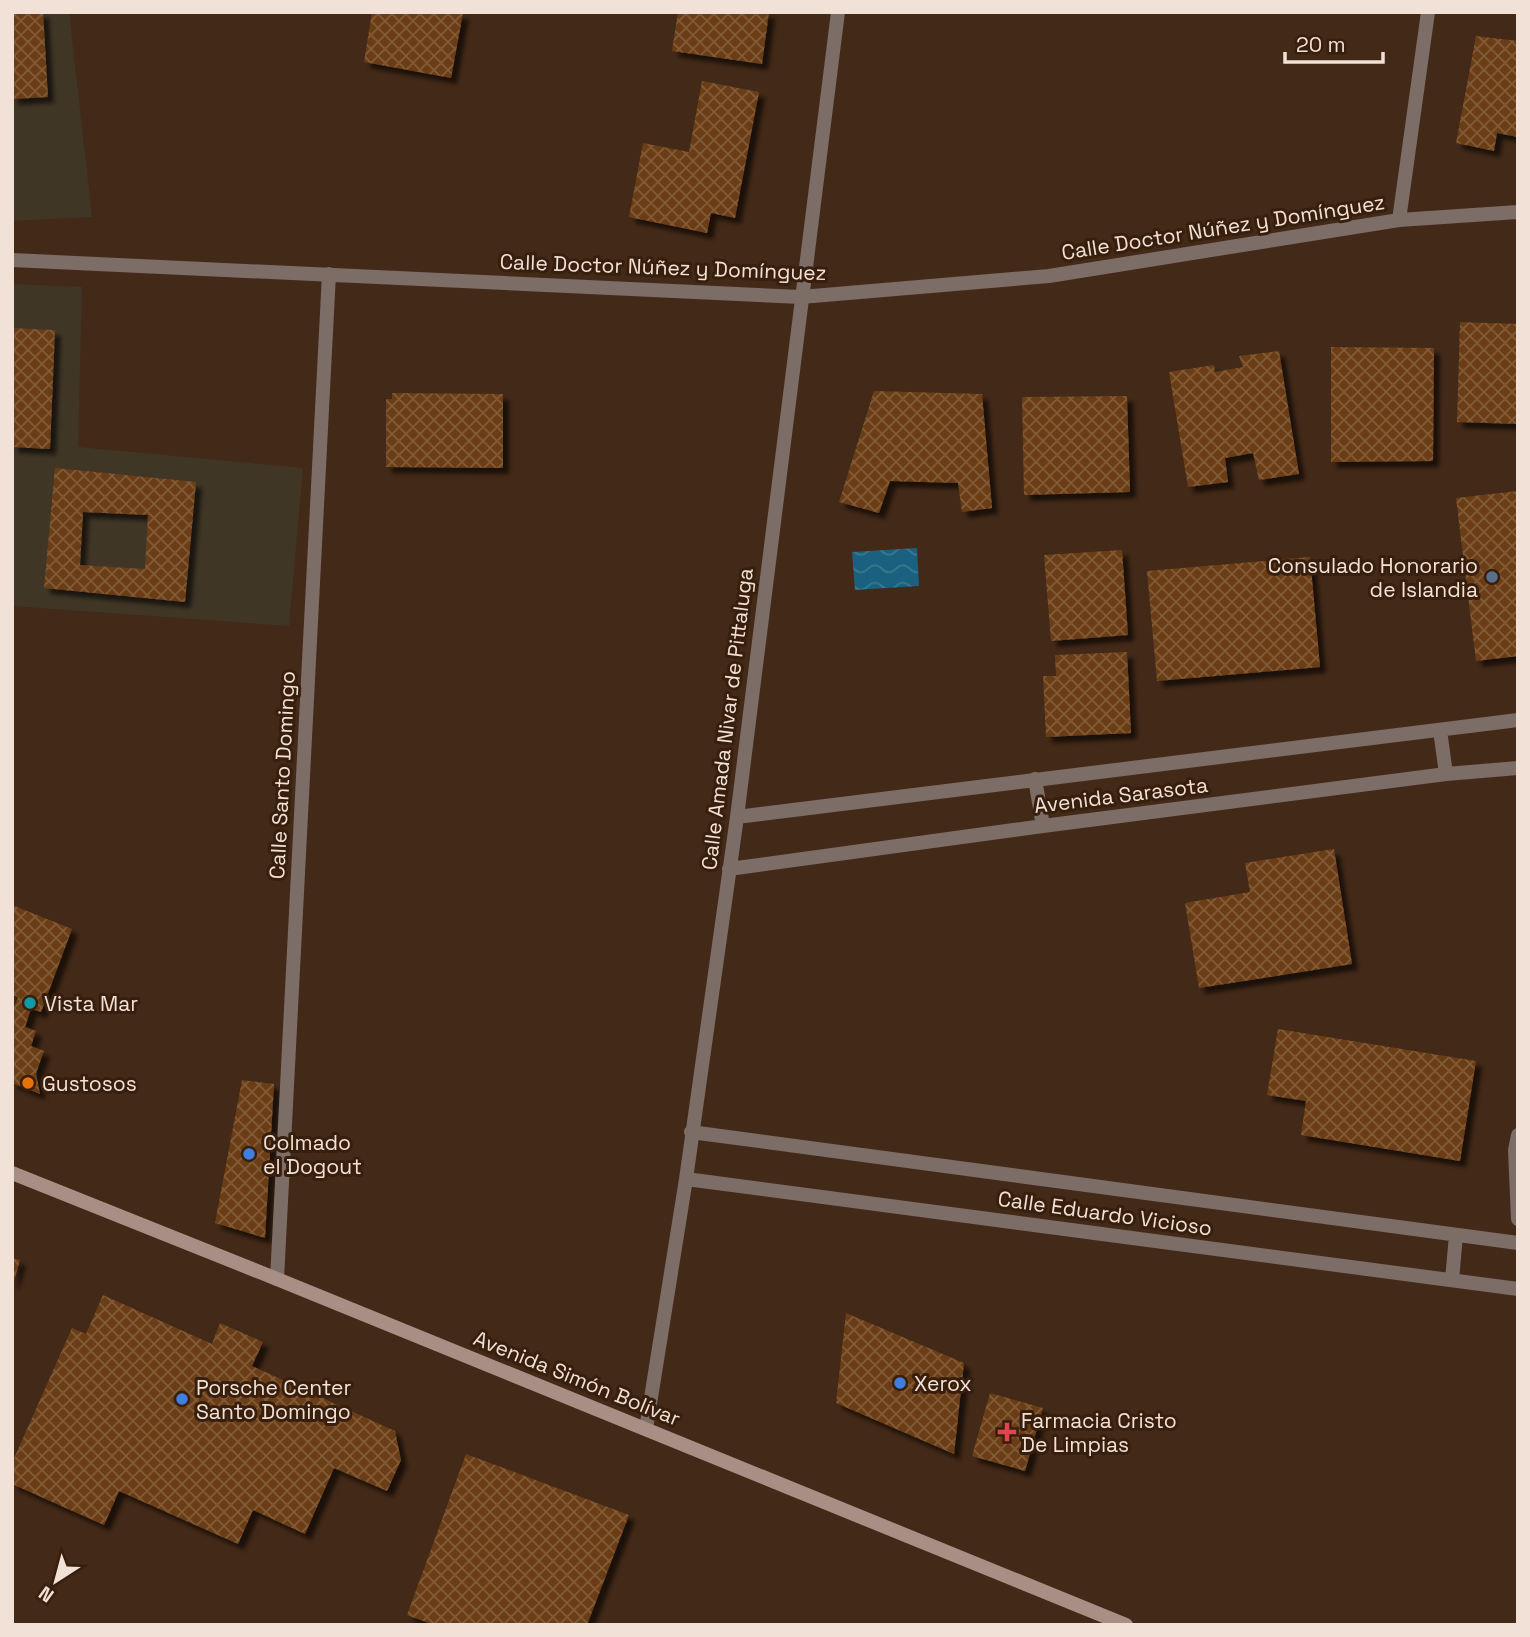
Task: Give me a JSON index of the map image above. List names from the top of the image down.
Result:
{
  "streets": {
    "main road": ["Avenida Simón Bolívar"],
    "street": [
      "Calle Doctor Núñez y Domínguez",
      "Calle Amada Nivar de Pittaluga",
      "Calle Santo Domingo",
      "Avenida Sarasota",
      "Calle Eduardo Vicioso"
    ]
  },
  "crossings": [
    ["Calle Doctor Núñez y Domínguez", "Calle Amada Nivar de Pittaluga"],
    ["Calle Doctor Núñez y Domínguez", "Calle Santo Domingo"],
    ["Calle Amada Nivar de Pittaluga", "Avenida Sarasota"],
    ["Calle Amada Nivar de Pittaluga", "Calle Eduardo Vicioso"],
    ["Calle Amada Nivar de Pittaluga", "Avenida Simón Bolívar"],
    ["Calle Santo Domingo", "Avenida Simón Bolívar"]
  ],
  "places": {
    "other": [
      "Consulado Honorario de Islandia",
      "Vista Mar",
      "Gustosos",
      "Colmado el Dogout",
      "Xerox",
      "Porsche Center Santo Domingo"
    ],
    "health": ["Farmacia Cristo De Limpias"]
  },
  "scale_bar": "20 m",
  "north": "bottom left"
}
